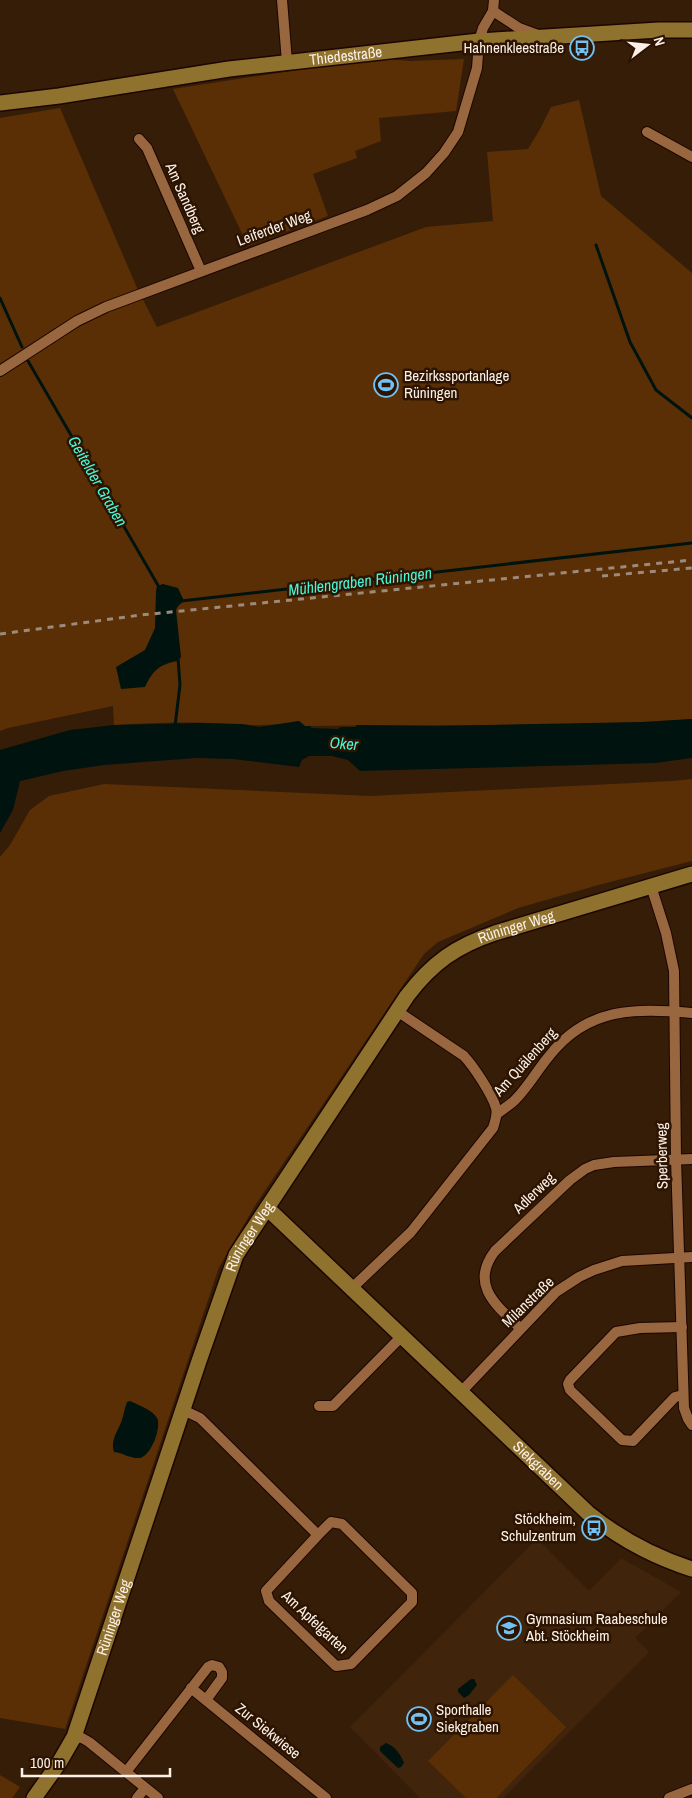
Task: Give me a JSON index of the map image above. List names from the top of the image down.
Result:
{
  "streets": {
    "street": [
      "Thiedestraße",
      "Am Sandberg",
      "Leiferder Weg",
      "Rüninger Weg",
      "Am Quälenberg",
      "Sperberweg",
      "Adlerweg",
      "Milanstraße",
      "Siekgraben",
      "Am Apfelgarten",
      "Zur Siekwiese"
    ]
  },
  "crossings": [
    ["Thiedestraße", "Leiferder Weg"],
    ["Am Sandberg", "Leiferder Weg"],
    ["Rüninger Weg", "Am Quälenberg"],
    ["Rüninger Weg", "Sperberweg"],
    ["Rüninger Weg", "Siekgraben"],
    ["Am Quälenberg", "Sperberweg"],
    ["Am Quälenberg", "Siekgraben"],
    ["Sperberweg", "Adlerweg"],
    ["Sperberweg", "Milanstraße"],
    ["Adlerweg", "Milanstraße"],
    ["Milanstraße", "Siekgraben"]
  ],
  "water": ["Geitelder Graben", "Mühlengraben Rüningen", "Oker"],
  "places": {
    "bus stop": ["Hahnenkleestraße", "Stöckheim, Schulzentrum"],
    "sports": ["Bezirkssportanlage Rüningen", "Sporthalle Siekgraben"],
    "school or university": ["Gymnasium Raabeschule Abt. Stöckheim"]
  },
  "scale_bar": "100 m",
  "north": "right"
}
